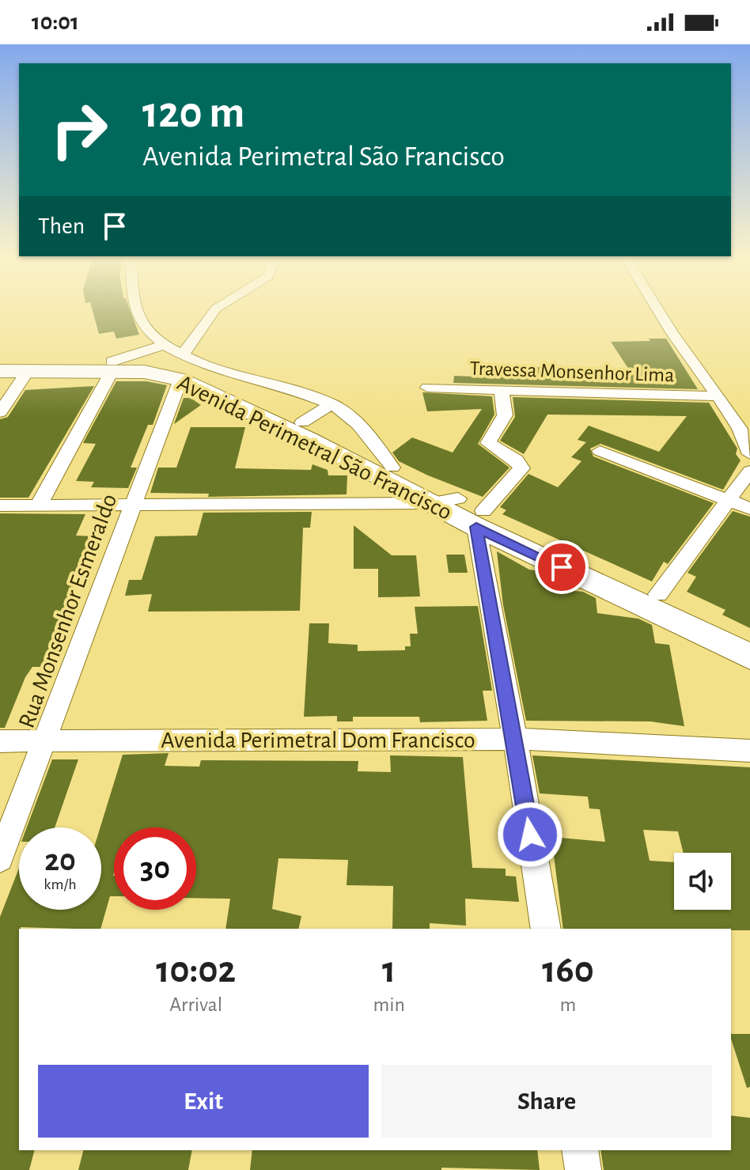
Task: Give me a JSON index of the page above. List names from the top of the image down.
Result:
{
  "streets": {
    "main road": ["Avenida Perimetral São Francisco"],
    "street": ["Travessa Monsenhor Lima", "Rua Monsenhor Esmeraldo", "Avenida Perimetral Dom Francisco"]
  },
  "crossings": [
    ["Avenida Perimetral São Francisco", "Rua Monsenhor Esmeraldo"],
    ["Rua Monsenhor Esmeraldo", "Avenida Perimetral Dom Francisco"]
  ],
  "page": {
    "status": "10:01",
    "turn": ["120 m", "Avenida Perimetral São Francisco"],
    "then": "Then",
    "speed": "20 km/h",
    "limit": "30",
    "eta": [
      "10:02",
      "Arrival",
      "1",
      "min",
      "160",
      "m"
    ],
    "buttons": ["Exit", "Share"]
  }
}
